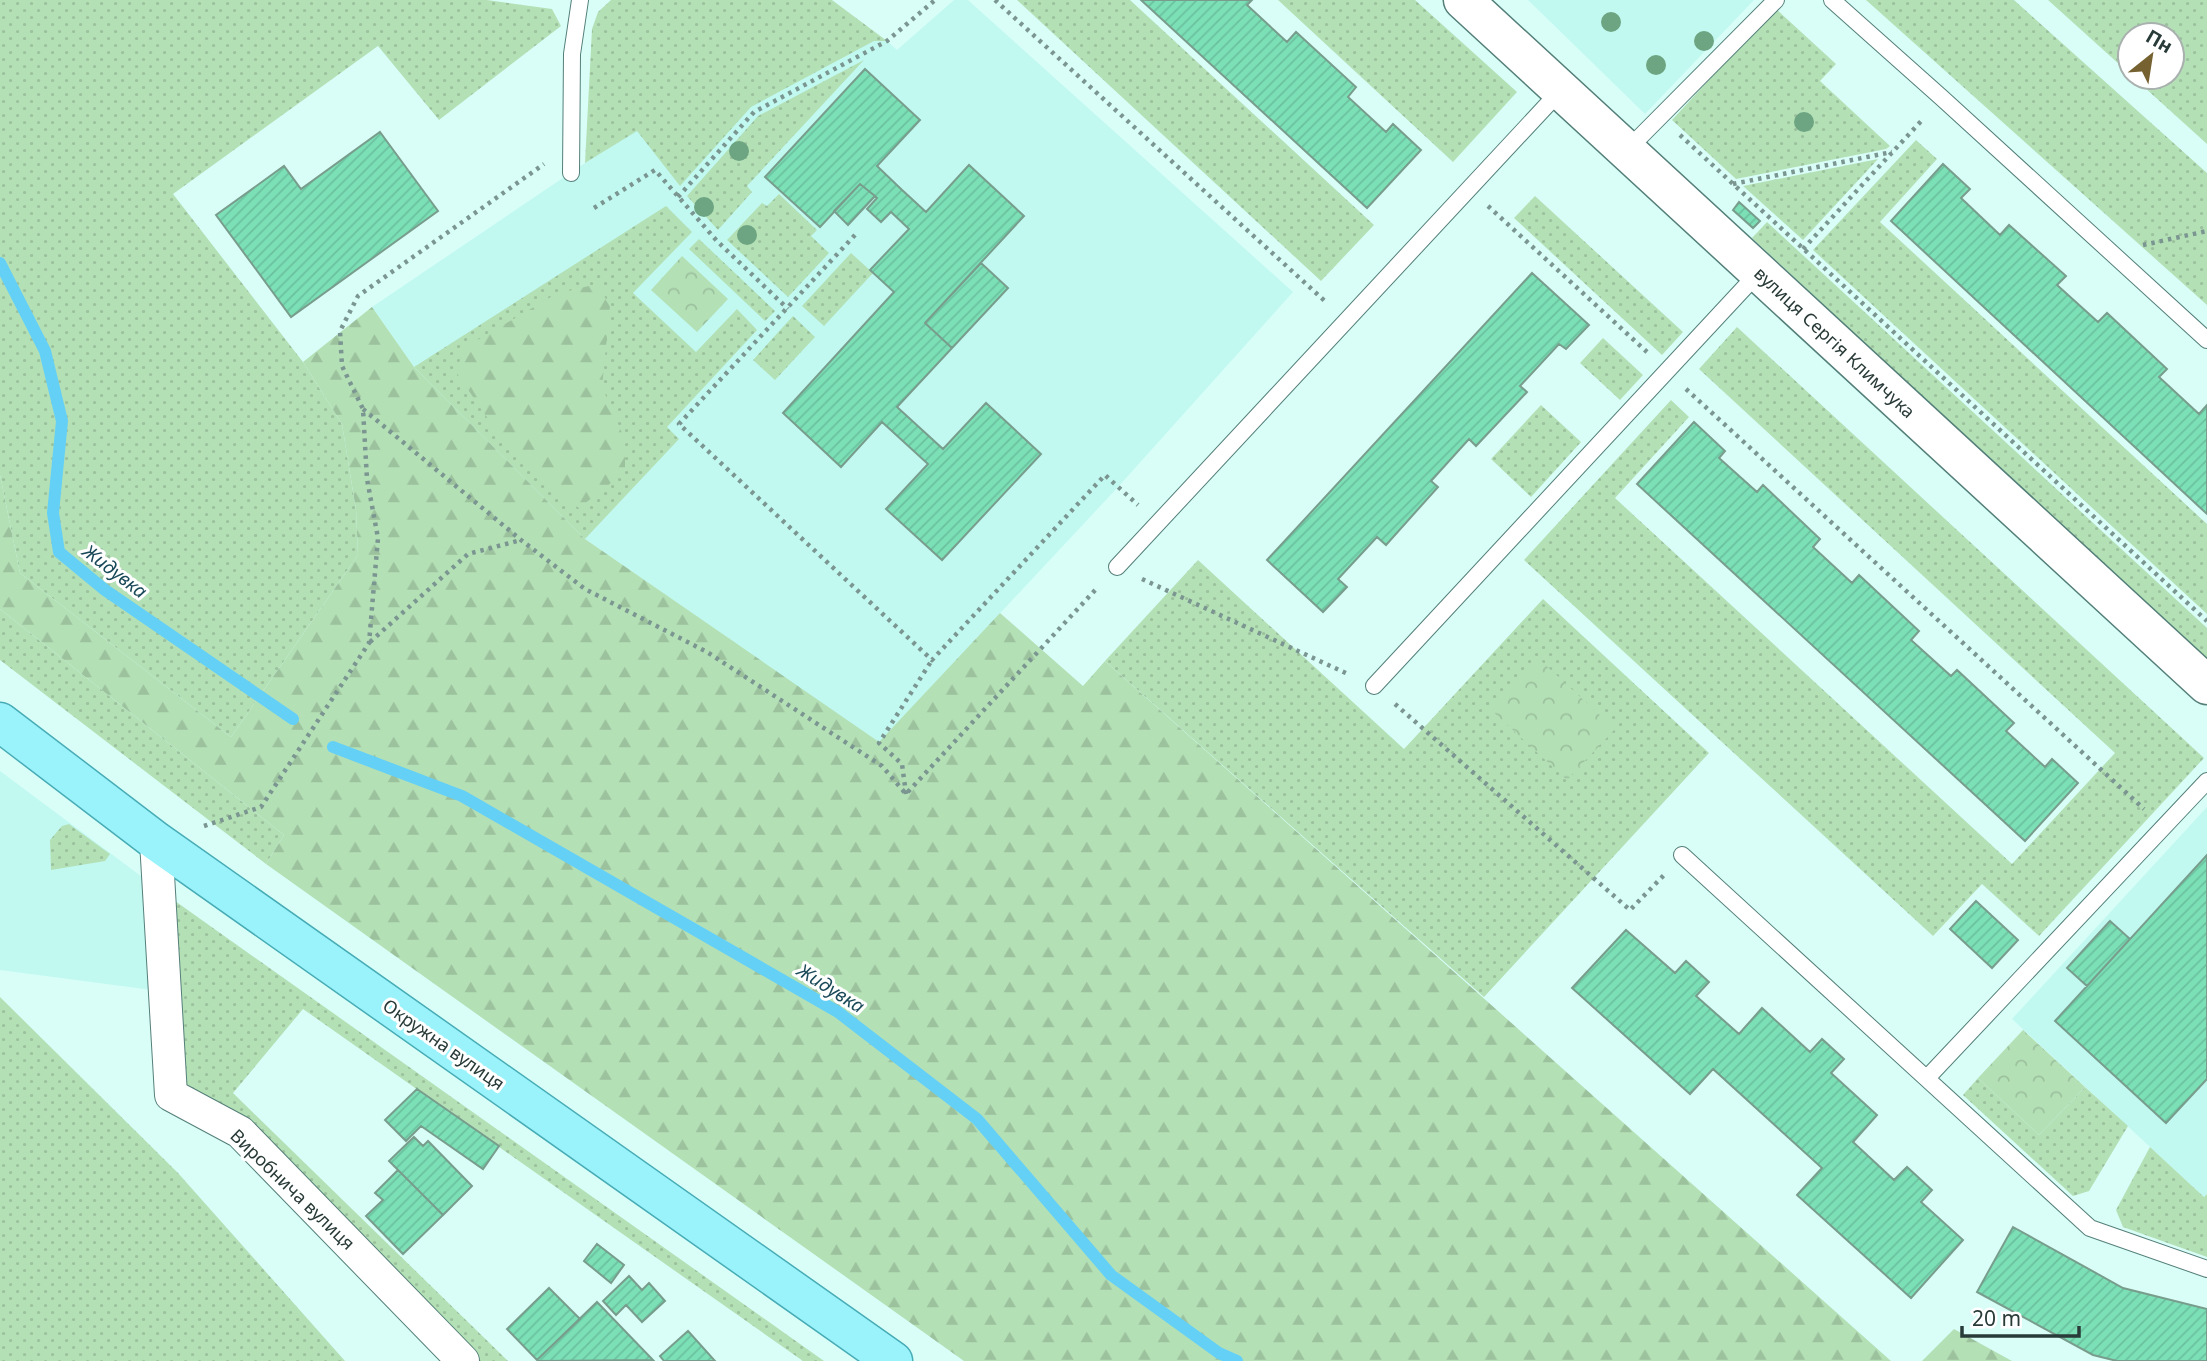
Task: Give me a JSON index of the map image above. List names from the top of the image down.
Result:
{
  "streets": {
    "main road": ["Окружна вулиця"],
    "street": ["вулиця Сергія Климчука", "Виробнича вулиця"]
  },
  "crossings": [
    ["Окружна вулиця", "Виробнича вулиця"]
  ],
  "water": ["Жидувка"],
  "scale_bar": "20 m",
  "north": "top right"
}
